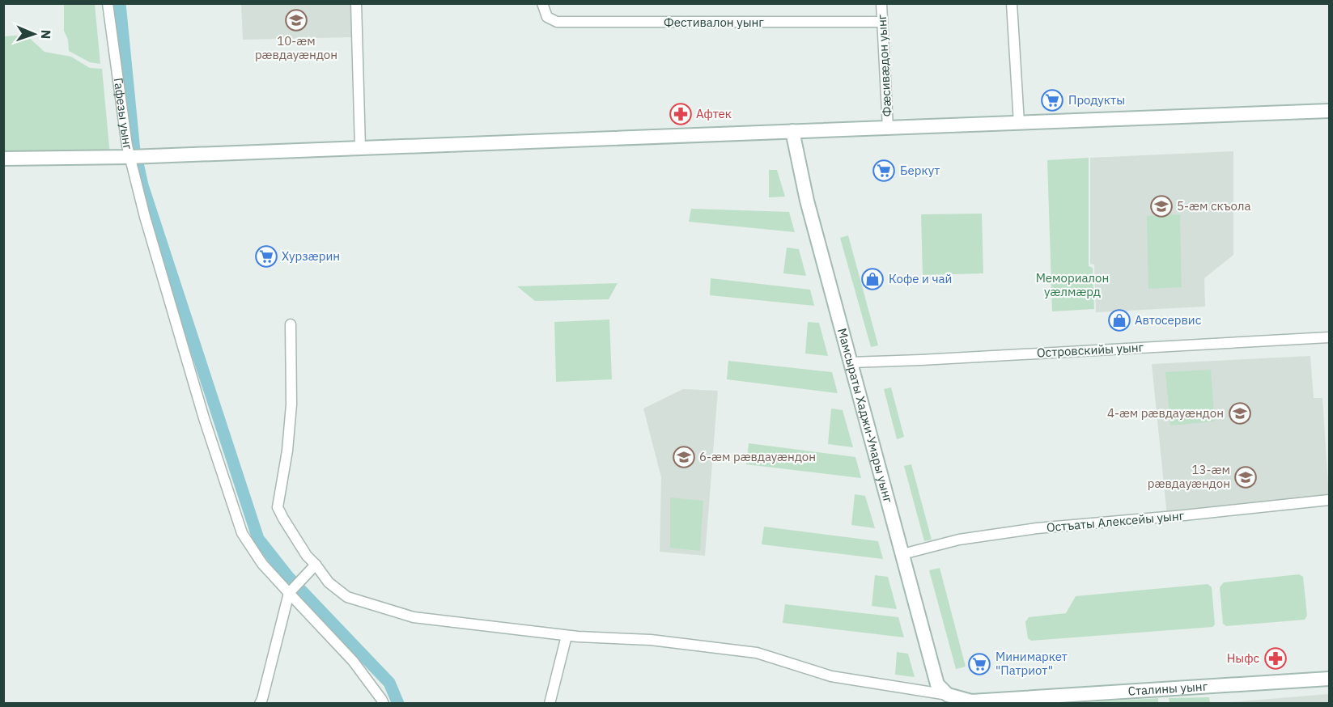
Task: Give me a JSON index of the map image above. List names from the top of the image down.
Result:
{
  "streets": {
    "street": [
      "Фестивалон уынг",
      "Фæсивæдон уынг",
      "Гафезы уынг",
      "Островскийы уынг",
      "Мамсыраты Хаджи-Умары уынг",
      "Остъаты Алексейы уынг",
      "Сталины уынг"
    ]
  },
  "crossings": [
    ["Фестивалон уынг", "Фæсивæдон уынг"],
    ["Островскийы уынг", "Мамсыраты Хаджи-Умары уынг"],
    ["Мамсыраты Хаджи-Умары уынг", "Остъаты Алексейы уынг"],
    ["Мамсыраты Хаджи-Умары уынг", "Сталины уынг"]
  ],
  "parks": ["Мемориалон уæлмæрд"],
  "places": {
    "school or university": [
      "10-æм рӕвдауӕндон",
      "5-æм скъола",
      "4-æм рӕвдауӕндон",
      "6-æм рӕвдауӕндон",
      "13-æм рӕвдауӕндон"
    ],
    "supermarket": [
      "Продукты",
      "Беркут",
      "Хурзæрин",
      "Минимаркет \"Патриот\""
    ],
    "pharmacy": ["Афтек", "Ныфс"],
    "shop": ["Кофе и чай", "Автосервис"]
  },
  "north": "right"
}
